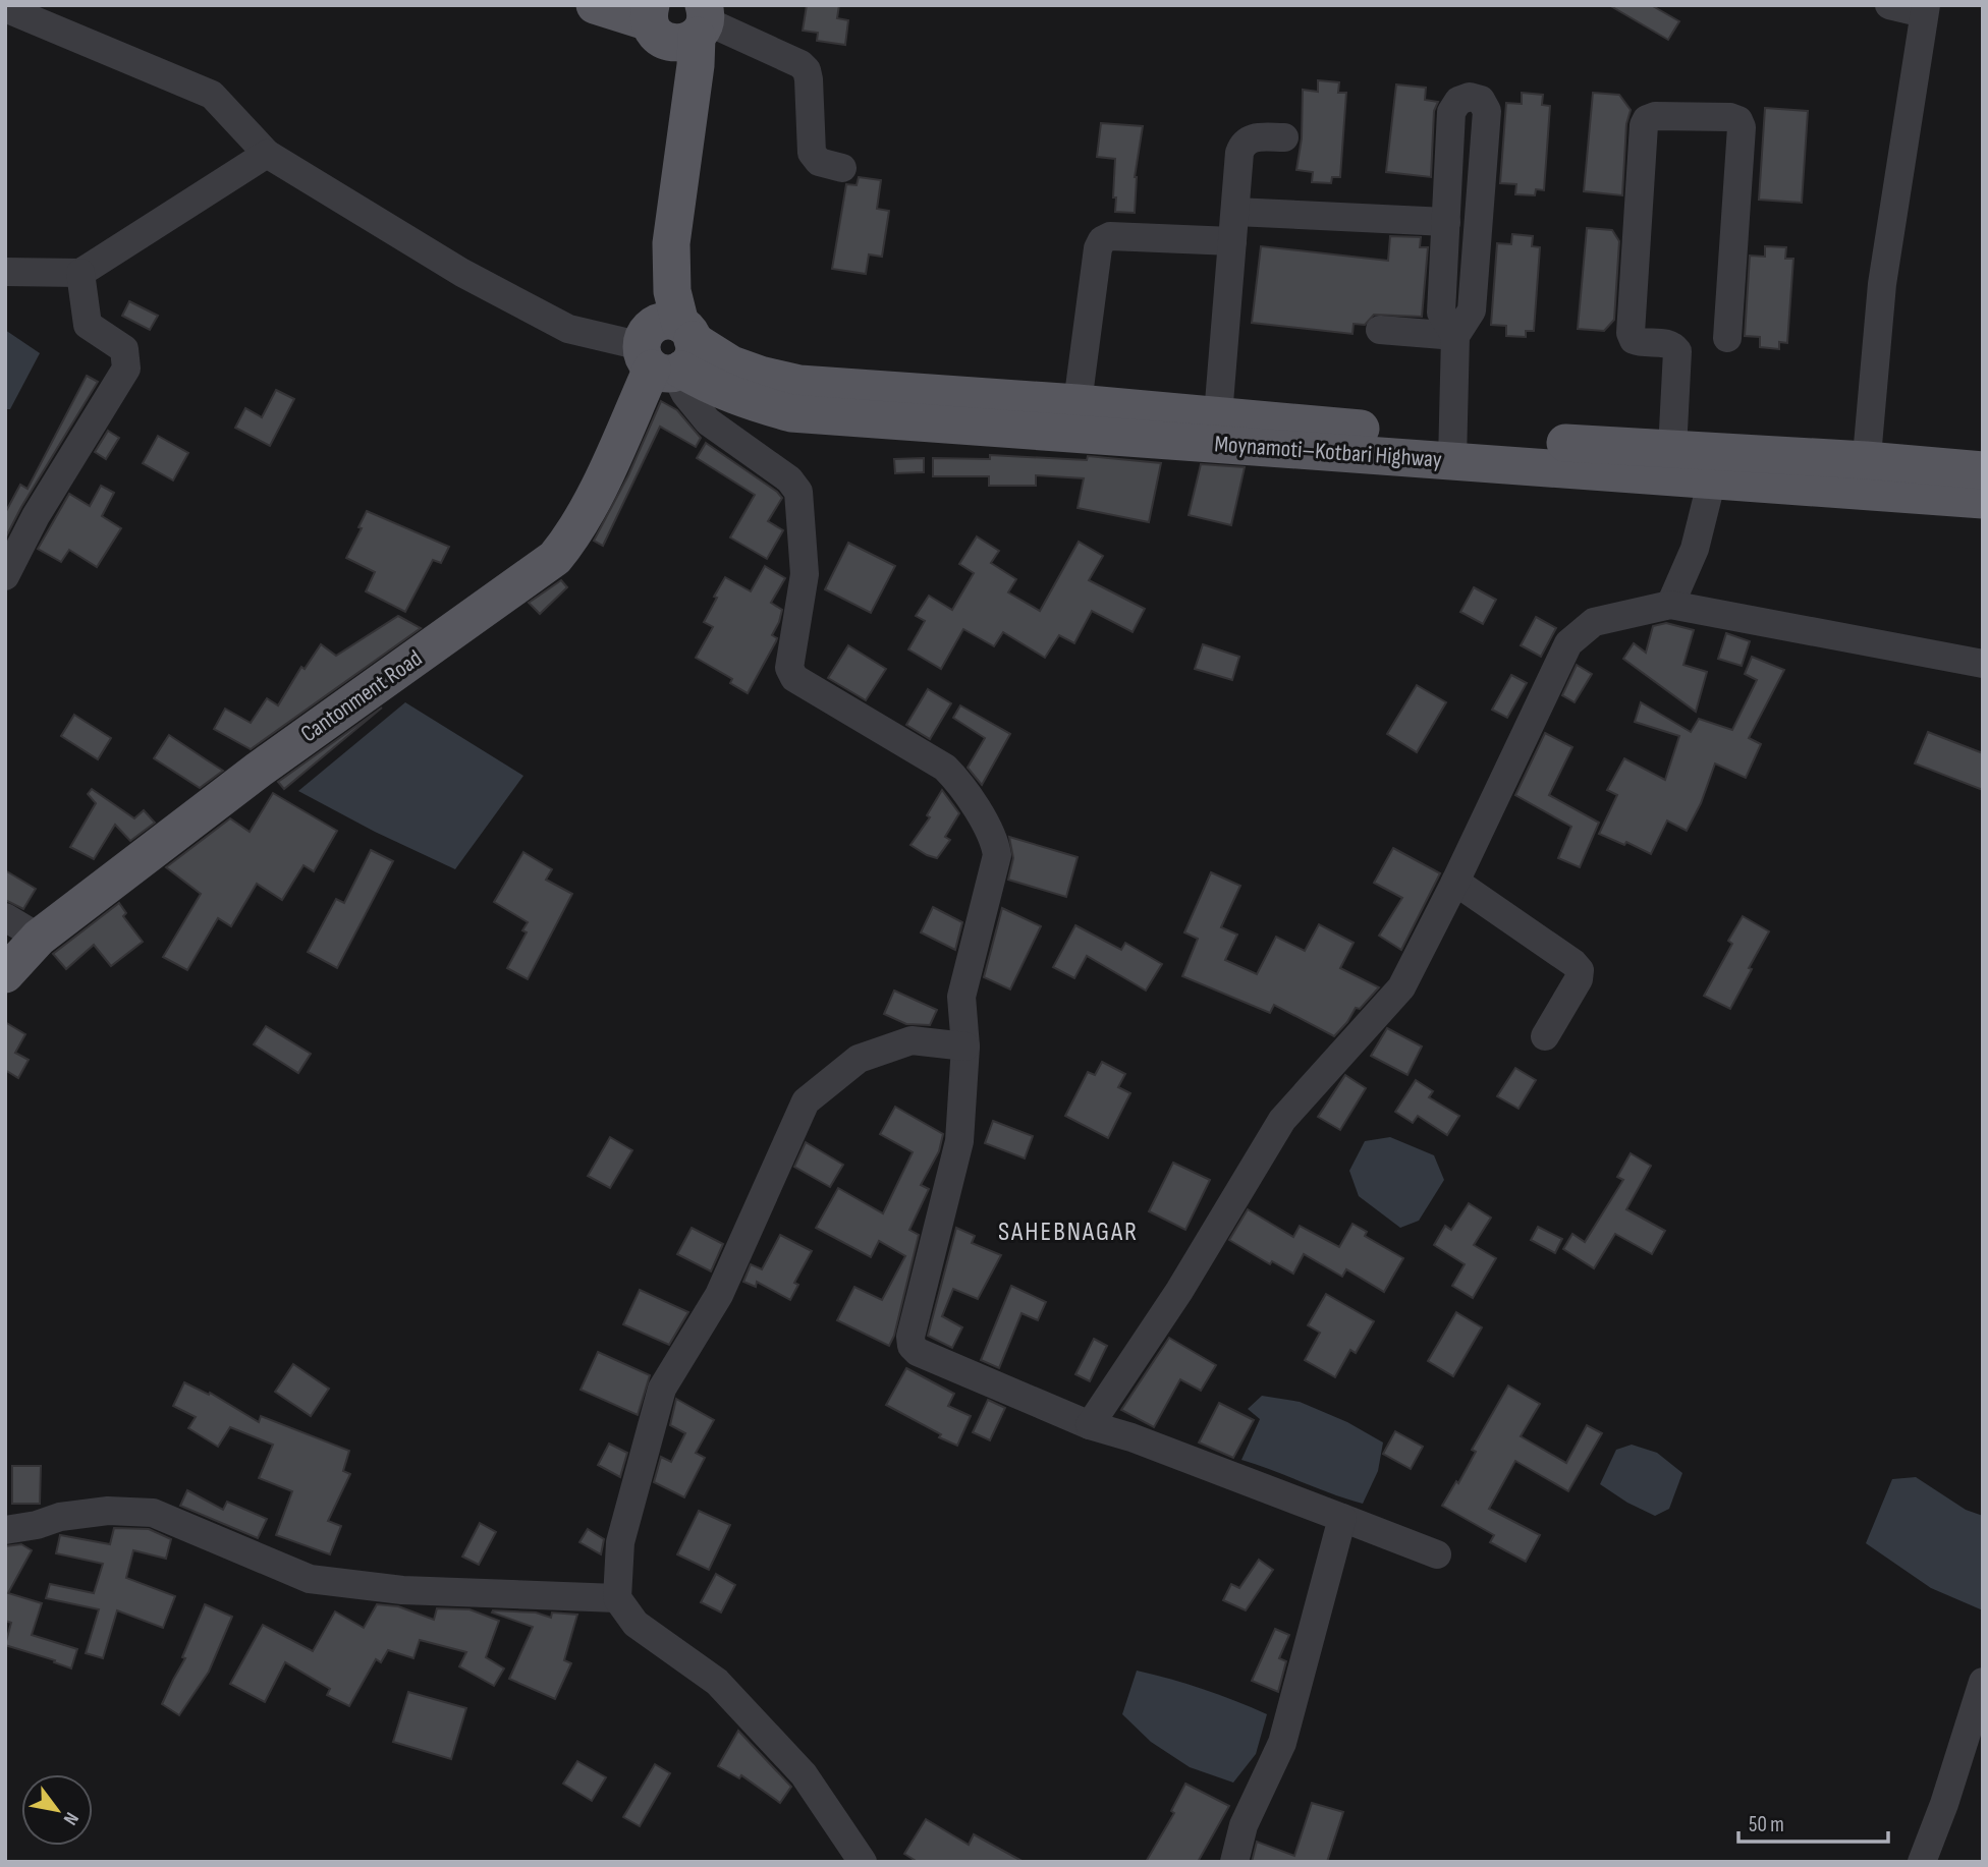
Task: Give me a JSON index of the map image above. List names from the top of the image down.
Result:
{
  "streets": {
    "main road": ["Moynamoti–Kotbari Highway", "Cantonment Road"]
  },
  "crossings": [
    ["Moynamoti–Kotbari Highway", "Cantonment Road"]
  ],
  "districts": ["SAHEBNAGAR"],
  "scale_bar": "50 m",
  "north": "bottom right"
}
